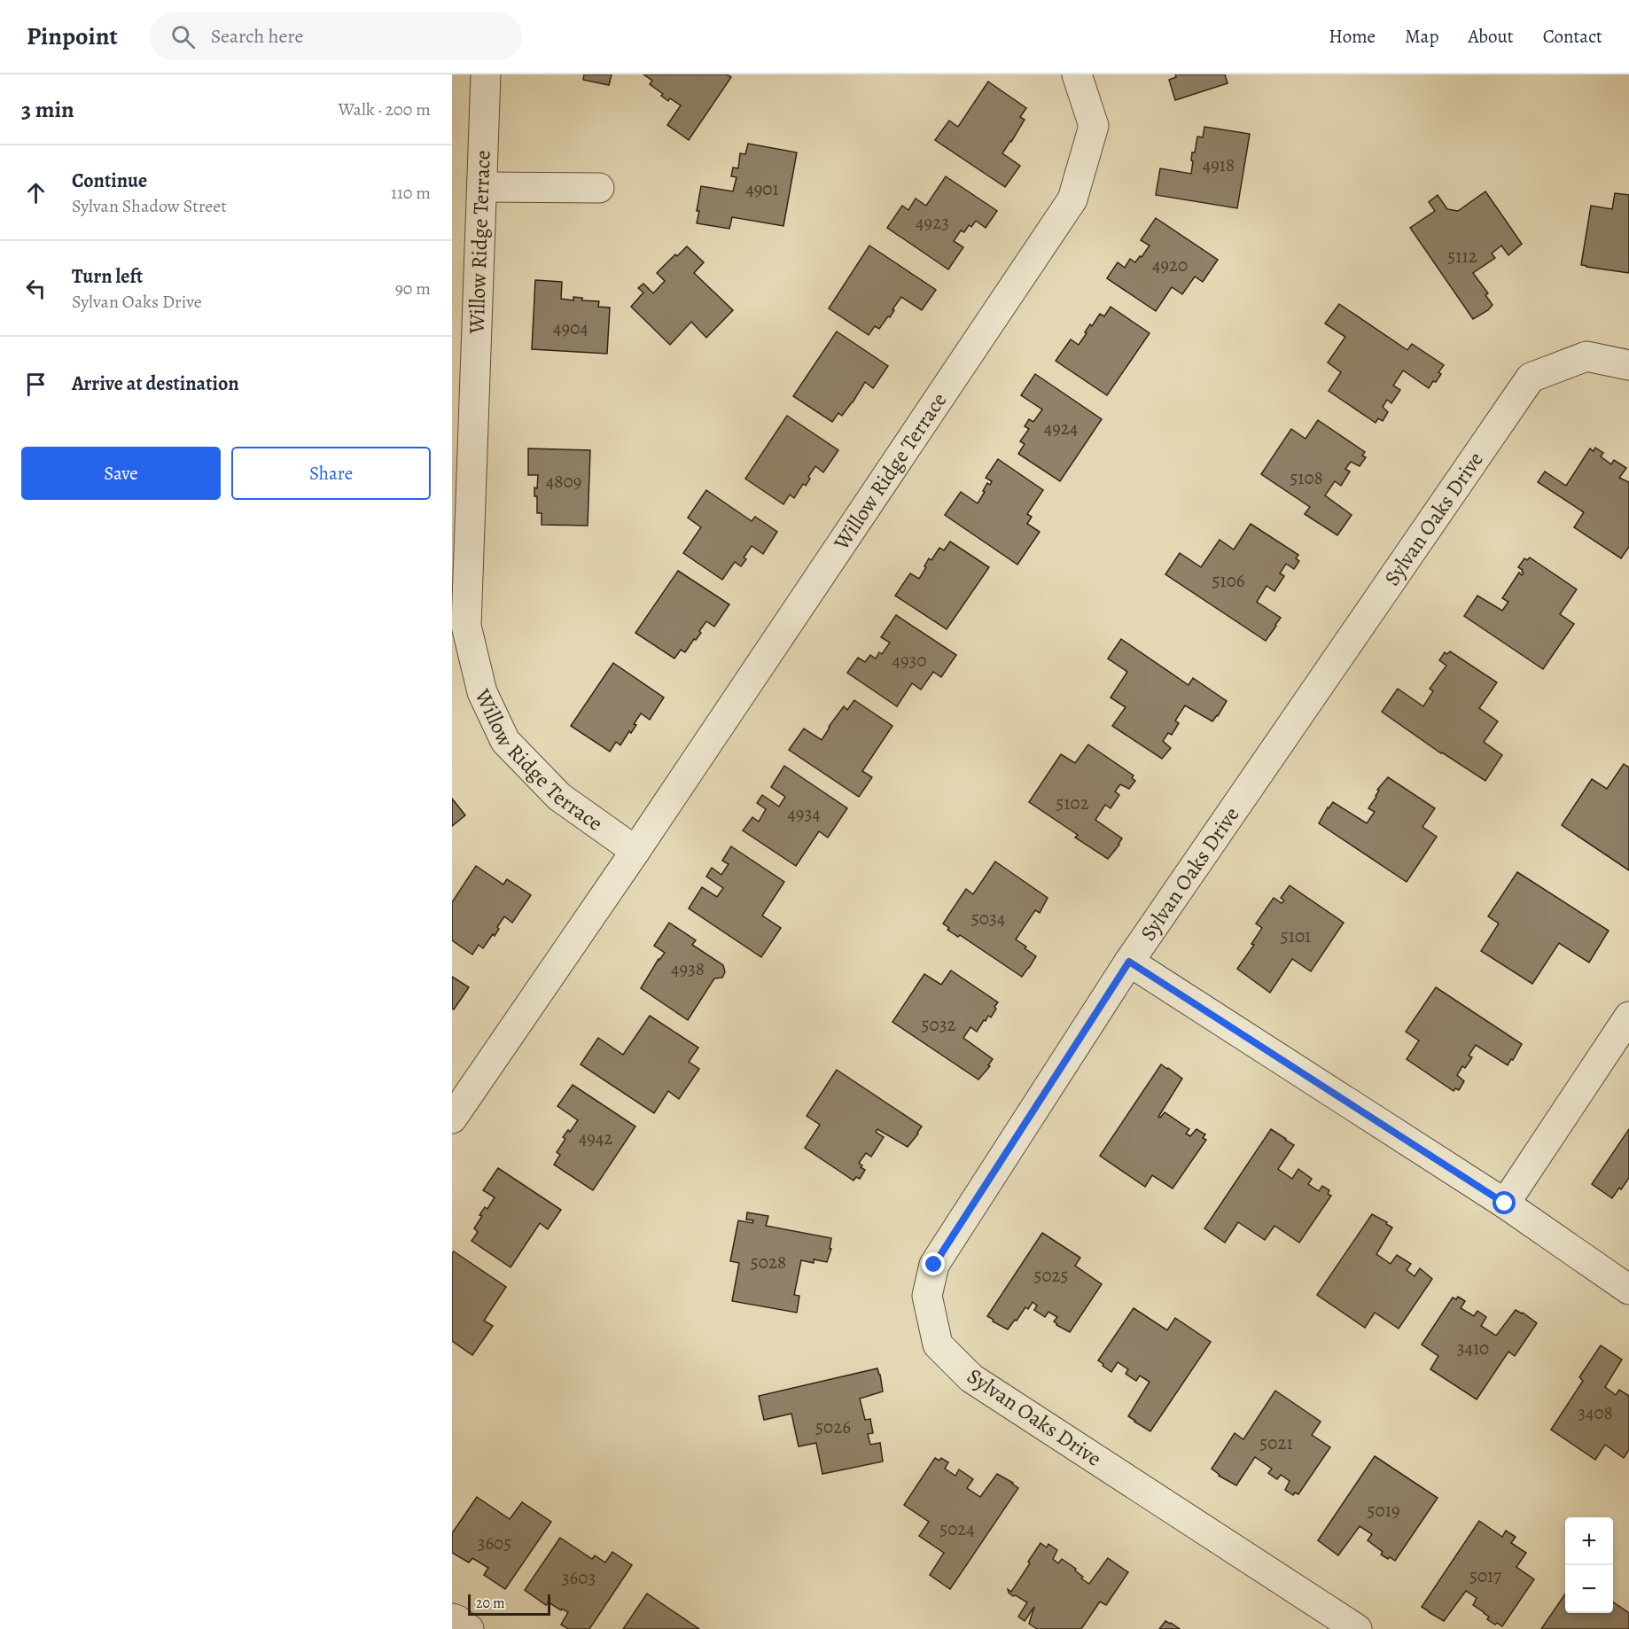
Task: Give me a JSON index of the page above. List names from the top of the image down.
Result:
{
  "streets": {
    "street": ["Willow Ridge Terrace", "Sylvan Oaks Drive"]
  },
  "house_numbers": [
    "4918",
    "4901",
    "4923",
    "5112",
    "4920",
    "4904",
    "4924",
    "5108",
    "4809",
    "5106",
    "4930",
    "5102",
    "4934",
    "5034",
    "5101",
    "4938",
    "5032",
    "4942",
    "5028",
    "5025",
    "3410",
    "3408",
    "5026",
    "5021",
    "5019",
    "5024",
    "3605",
    "5017",
    "3603"
  ],
  "scale_bar": "20 m",
  "page": {
    "header": "Pinpoint",
    "search": "Search here",
    "nav": [
      "Home",
      "Map",
      "About",
      "Contact"
    ],
    "heading": ["3 min", "Walk · 200 m"],
    "list": [
      ["Continue", "Sylvan Shadow Street", "110 m"],
      ["Turn left", "Sylvan Oaks Drive", "90 m"],
      "Arrive at destination"
    ],
    "buttons": ["Save", "Share"],
    "map_buttons": ["+", "−"],
    "scale": "20 m"
  }
}
